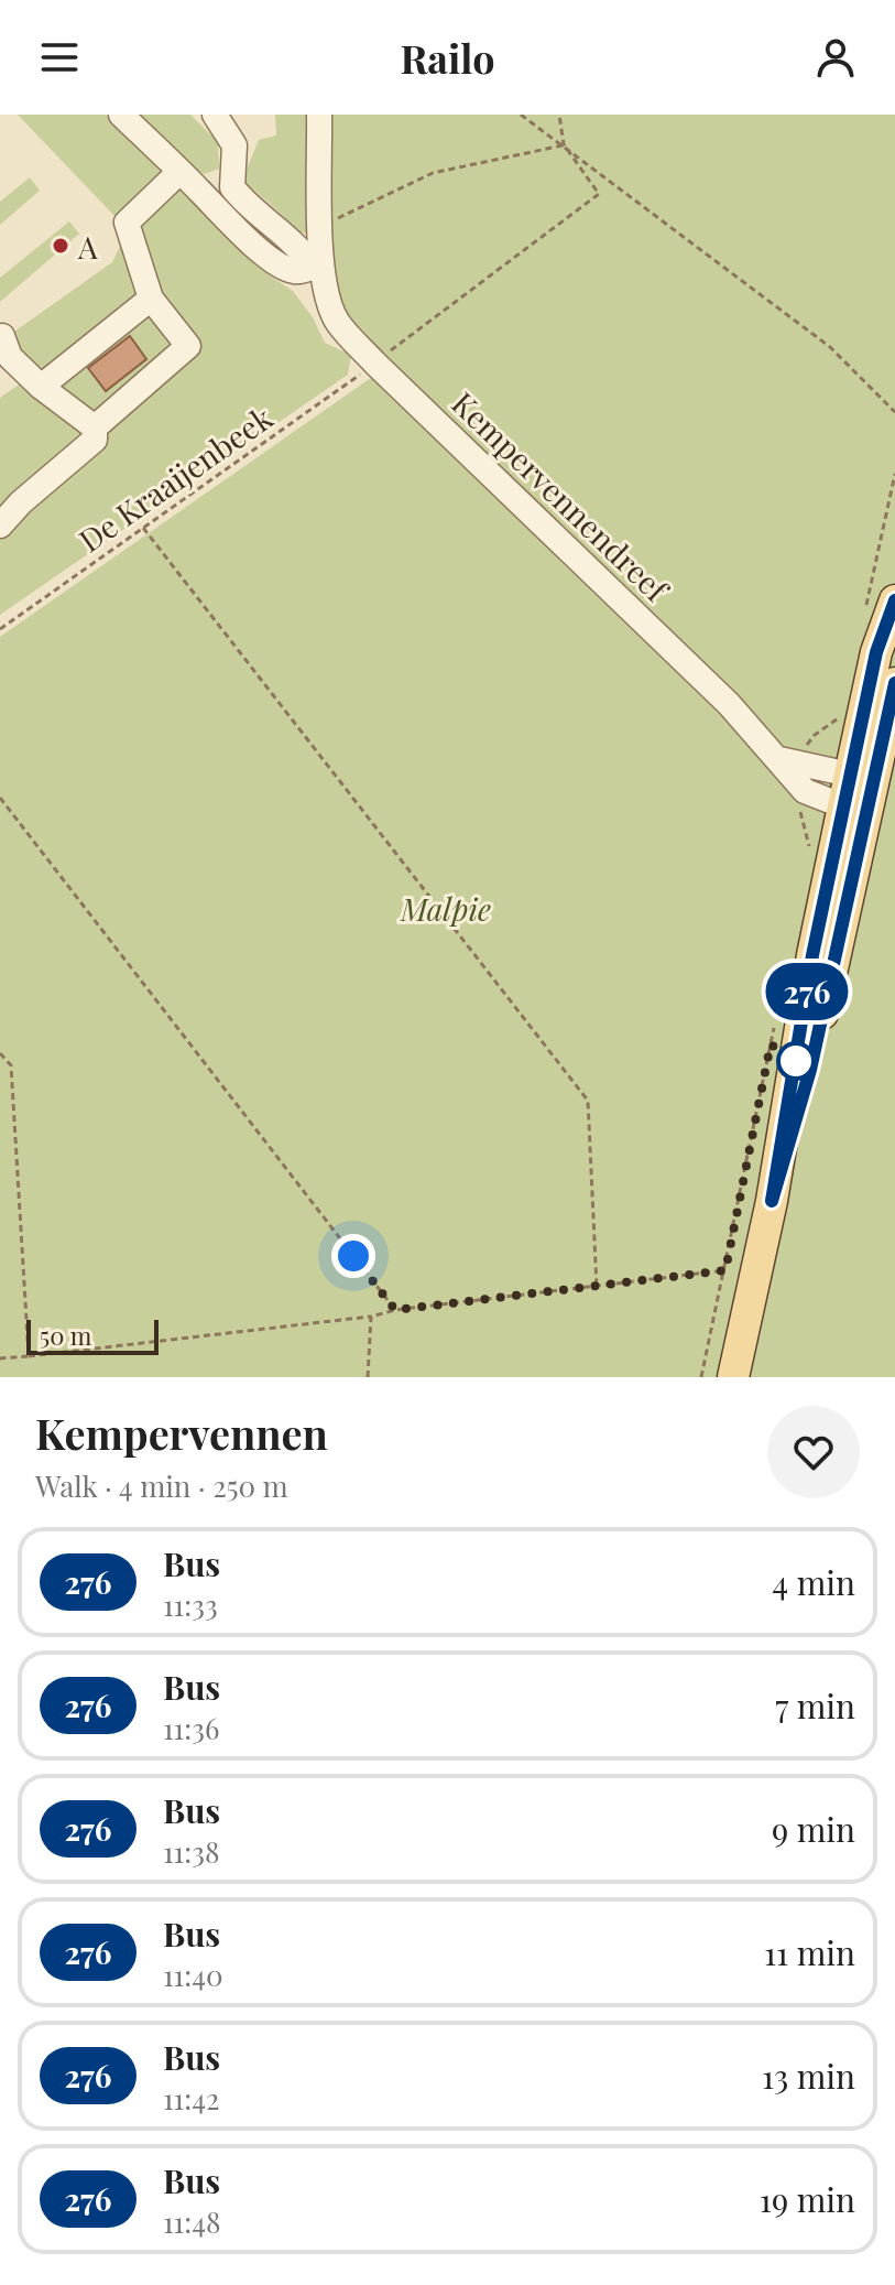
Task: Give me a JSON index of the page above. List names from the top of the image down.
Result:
{
  "streets": {
    "street": ["Kempervennendreef"],
    "path": ["De Kraaijenbeek"]
  },
  "crossings": [
    ["De Kraaijenbeek", "Kempervennendreef"]
  ],
  "parks": ["Malpie"],
  "places": ["A"],
  "lines": ["bus line 276"],
  "scale_bar": "50 m",
  "page": {
    "header": "Railo",
    "on_map": "276",
    "scale": "50 m",
    "heading": ["Kempervennen", "Walk · 4 min · 250 m"],
    "list": [
      {
        "mark": "276",
        "name": "Bus",
        "note": "11:33",
        "value": "4 min"
      },
      {
        "mark": "276",
        "name": "Bus",
        "note": "11:36",
        "value": "7 min"
      },
      {
        "mark": "276",
        "name": "Bus",
        "note": "11:38",
        "value": "9 min"
      },
      {
        "mark": "276",
        "name": "Bus",
        "note": "11:40",
        "value": "11 min"
      },
      {
        "mark": "276",
        "name": "Bus",
        "note": "11:42",
        "value": "13 min"
      },
      {
        "mark": "276",
        "name": "Bus",
        "note": "11:48",
        "value": "19 min"
      }
    ]
  }
}
